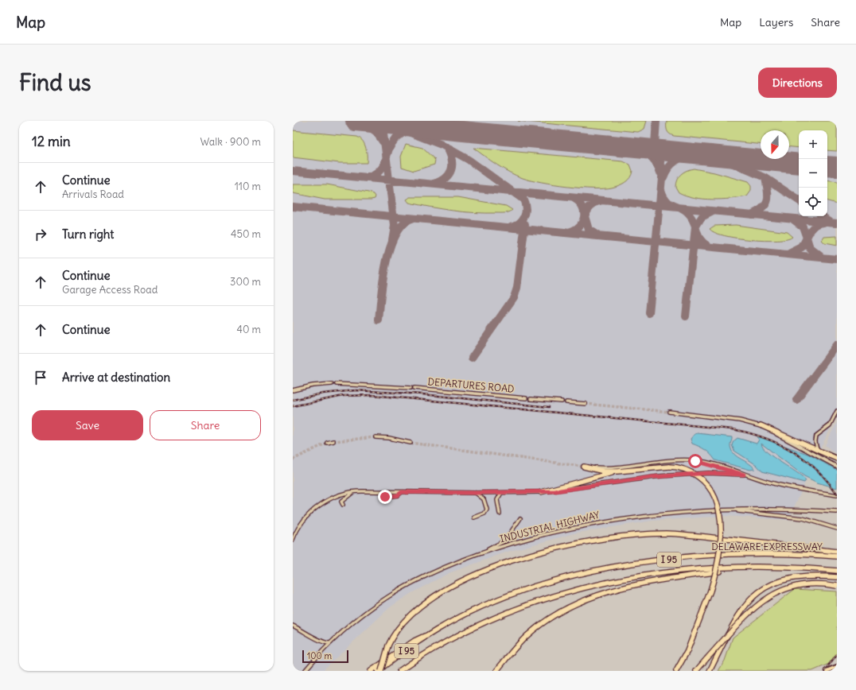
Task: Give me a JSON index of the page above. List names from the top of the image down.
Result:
{
  "streets": {
    "highway": ["DELAWARE EXPRESSWAY", "I 95"],
    "street": ["DEPARTURES ROAD", "INDUSTRIAL HIGHWAY"]
  },
  "scale_bar": "100 m",
  "north": "bottom",
  "page": {
    "header": "Map",
    "nav": ["Map", "Layers", "Share"],
    "buttons": [
      "Directions",
      ["Save", "Share"]
    ],
    "title": "Find us",
    "heading": ["12 min", "Walk · 900 m"],
    "map_buttons": ["+", "−"],
    "list": [
      ["Continue", "Arrivals Road", "110 m"],
      ["Turn right", "450 m"],
      ["Continue", "Garage Access Road", "300 m"],
      ["Continue", "40 m"],
      "Arrive at destination"
    ],
    "scale": "100 m"
  }
}
